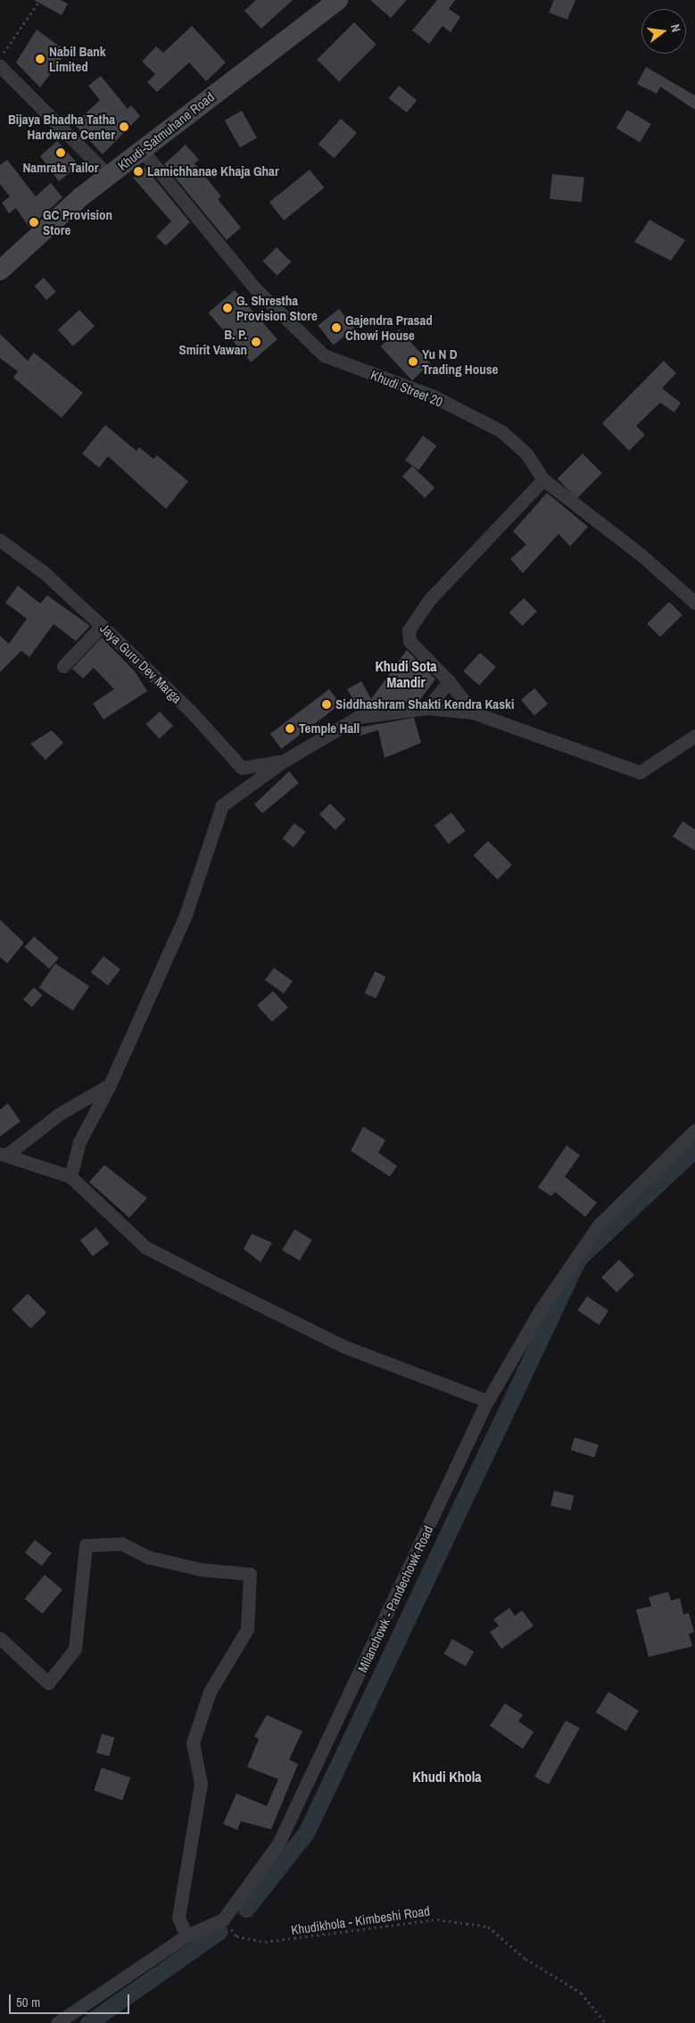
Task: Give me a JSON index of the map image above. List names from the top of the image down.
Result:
{
  "streets": {
    "main road": ["Khudi-Satmuhane Road"],
    "street": ["Khudi Street 20", "Jaya Guru Dev Marga", "Milanchowk - Pandechowk Road"],
    "path": ["Khudikhola - Kimbeshi Road"]
  },
  "crossings": [
    ["Khudi-Satmuhane Road", "Khudi Street 20"],
    ["Milanchowk - Pandechowk Road", "Khudikhola - Kimbeshi Road"]
  ],
  "districts": ["Khudi Sota Mandir", "Khudi Khola"],
  "places": [
    "Nabil Bank Limited",
    "Bijaya Bhadha Tatha Hardware Center",
    "Namrata Tailor",
    "Lamichhanae Khaja Ghar",
    "GC Provision Store",
    "G. Shrestha Provision Store",
    "Gajendra Prasad Chowi House",
    "B. P. Smirit Vawan",
    "Yu N D Trading House",
    "Siddhashram Shakti Kendra Kaski",
    "Temple Hall"
  ],
  "scale_bar": "50 m",
  "north": "right"
}
